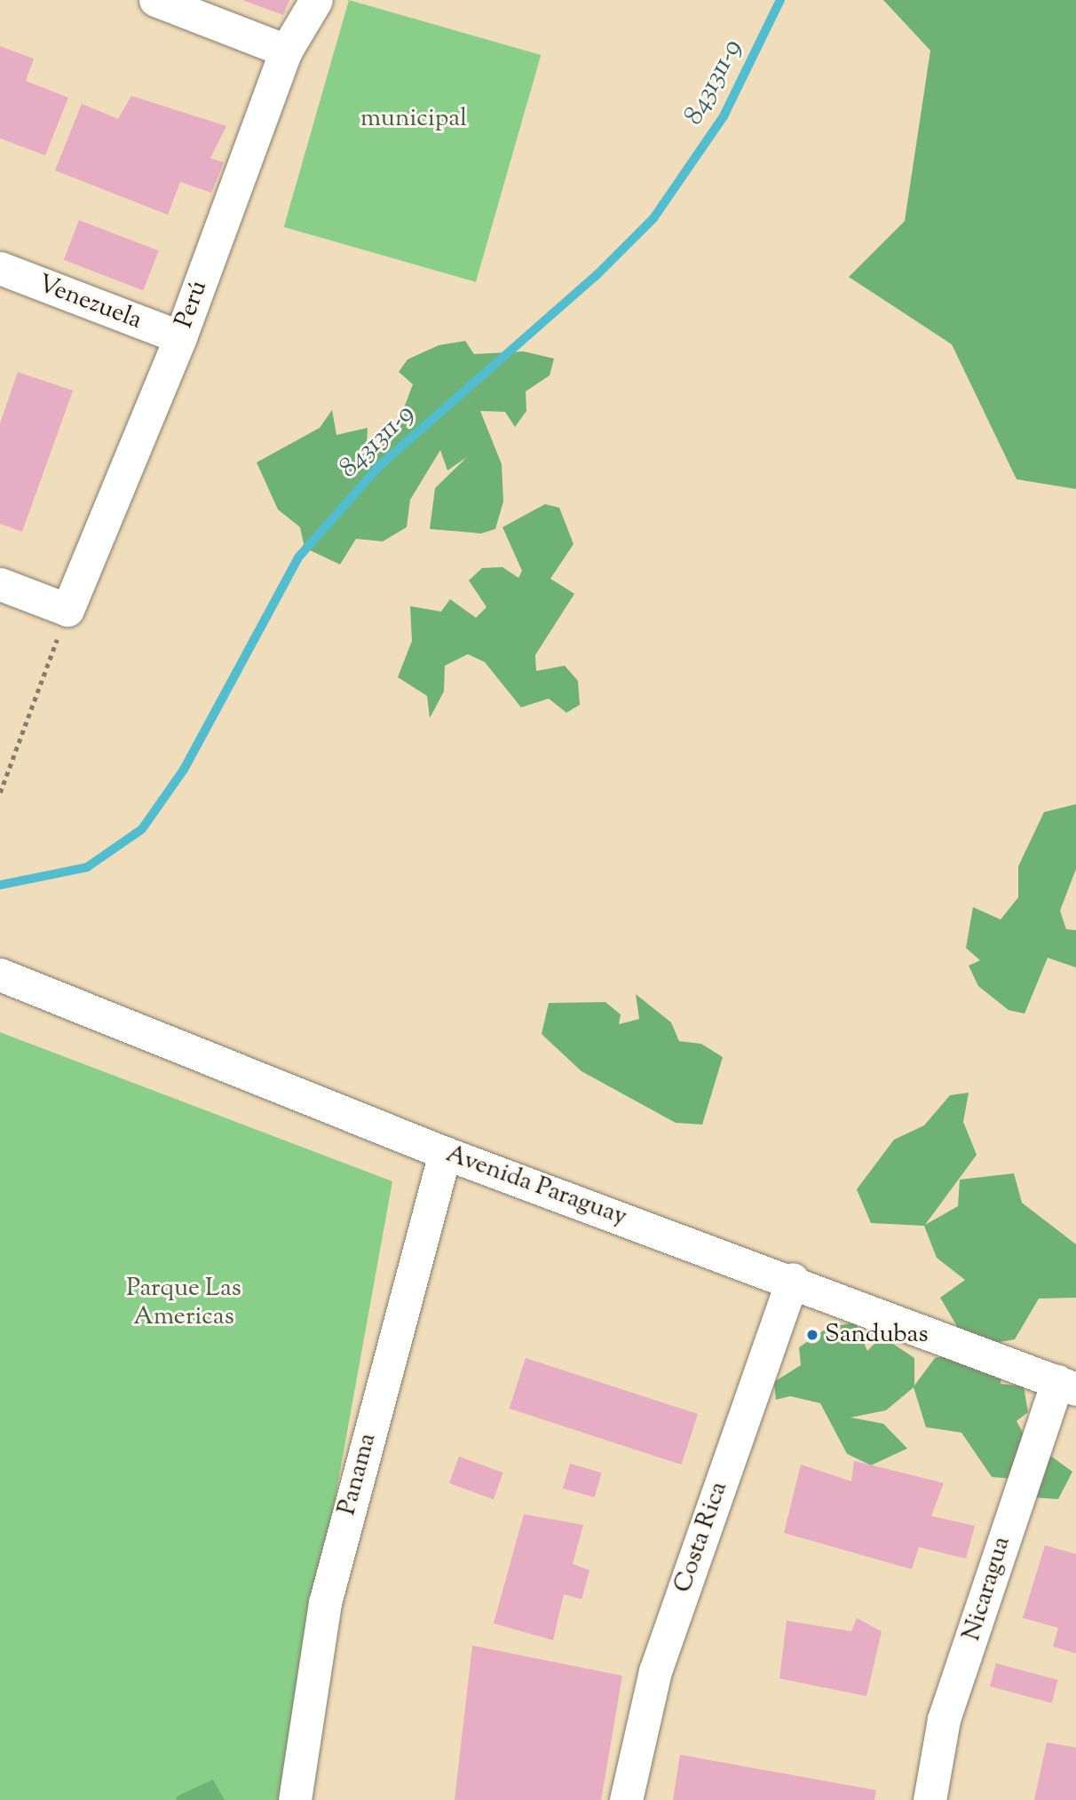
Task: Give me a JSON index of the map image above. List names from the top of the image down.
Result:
{
  "streets": {
    "street": [
      "Venezuela",
      "Perú",
      "Avenida Paraguay",
      "Panama",
      "Costa Rica",
      "Nicaragua"
    ]
  },
  "crossings": [
    ["Venezuela", "Perú"],
    ["Avenida Paraguay", "Panama"],
    ["Avenida Paraguay", "Costa Rica"],
    ["Avenida Paraguay", "Nicaragua"]
  ],
  "water": ["8431311-9"],
  "parks": ["municipal", "Parque Las Americas"],
  "places": ["Sandubas"]
}
